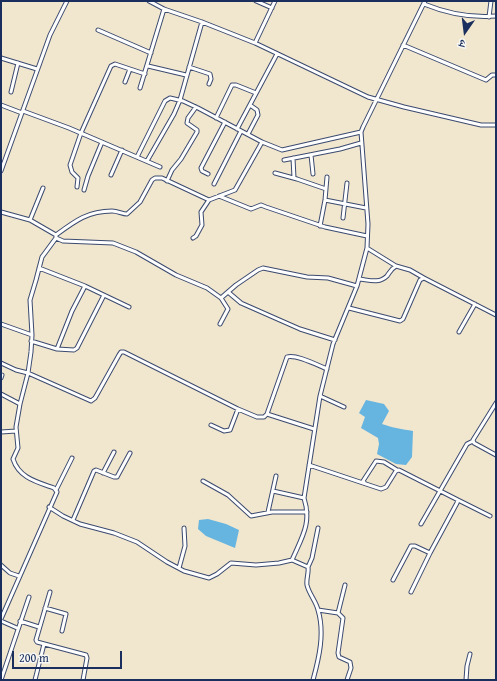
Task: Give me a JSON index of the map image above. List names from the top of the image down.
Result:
{
  "scale_bar": "200 m",
  "north": "bottom"
}
